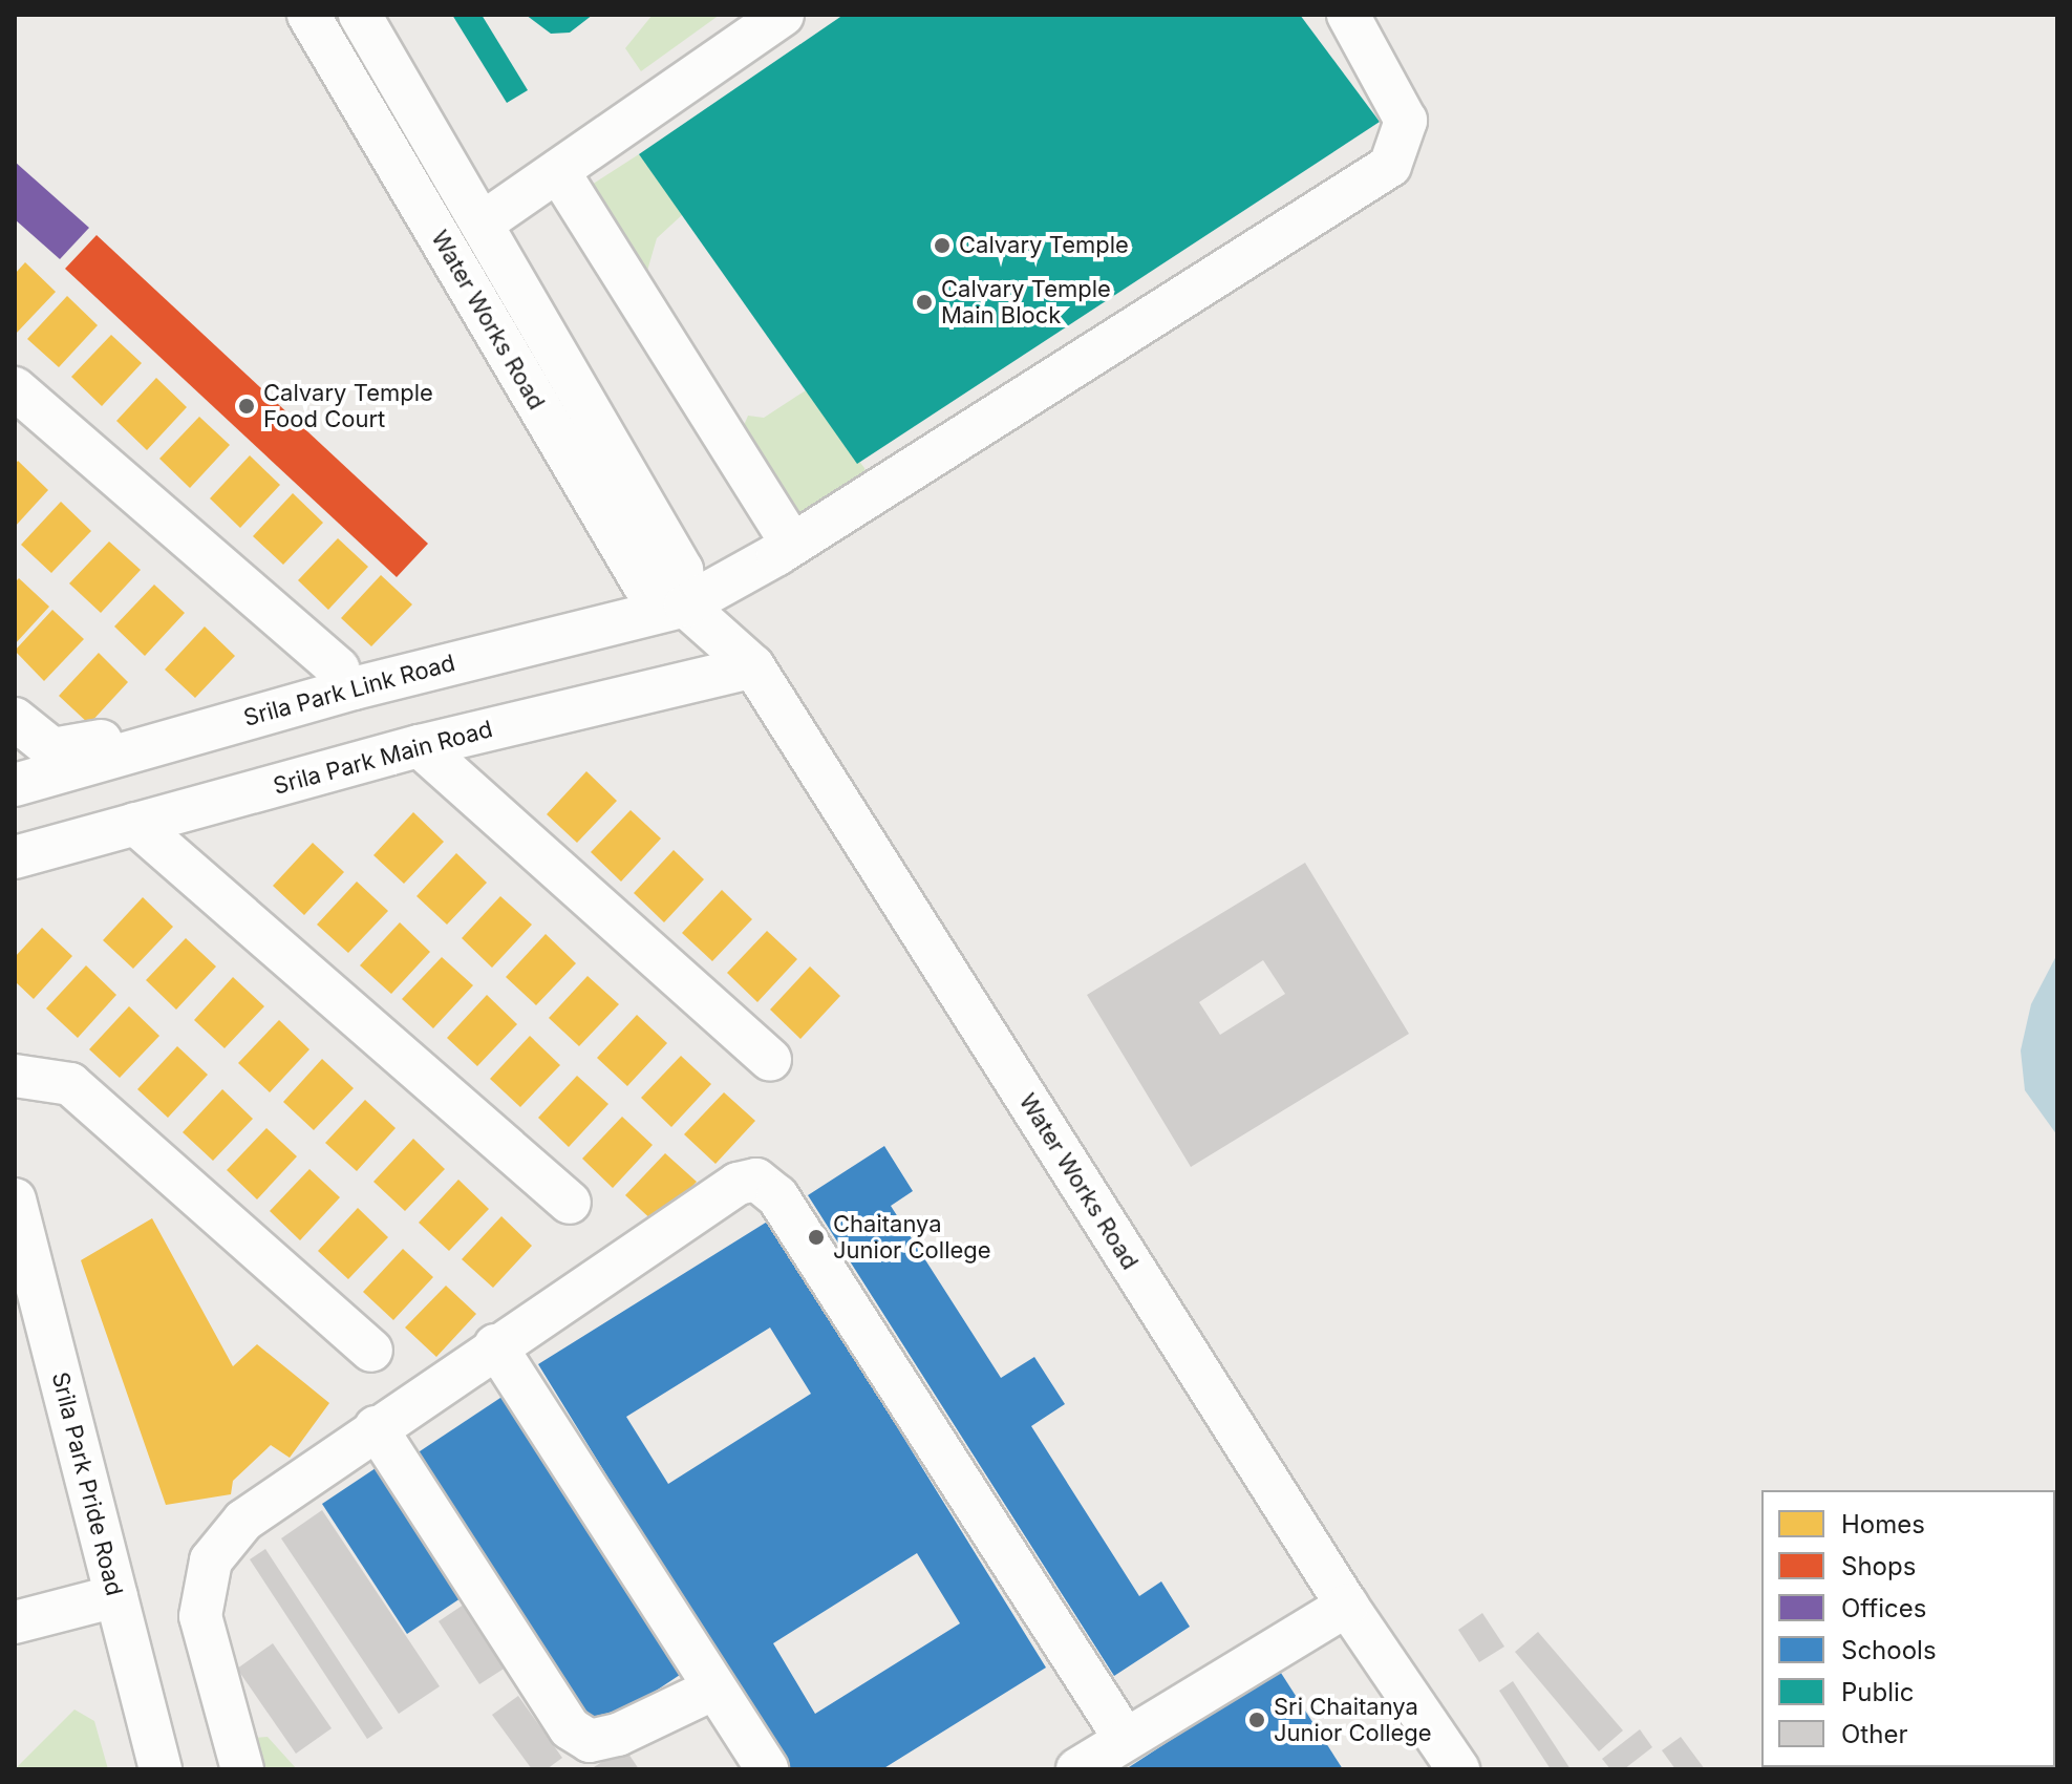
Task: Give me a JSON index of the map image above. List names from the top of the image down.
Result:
{
  "streets": {
    "street": [
      "Water Works Road",
      "Srila Park Link Road",
      "Srila Park Main Road",
      "Srila Park Pride Road"
    ]
  },
  "crossings": [
    ["Water Works Road", "Srila Park Link Road"],
    ["Water Works Road", "Srila Park Main Road"]
  ],
  "places": [
    "Calvary Temple",
    "Calvary Temple Main Block",
    "Calvary Temple Food Court",
    "Chaitanya Junior College",
    "Sri Chaitanya Junior College"
  ],
  "legend": [
    "Homes",
    "Shops",
    "Offices",
    "Schools",
    "Public",
    "Other"
  ]
}
